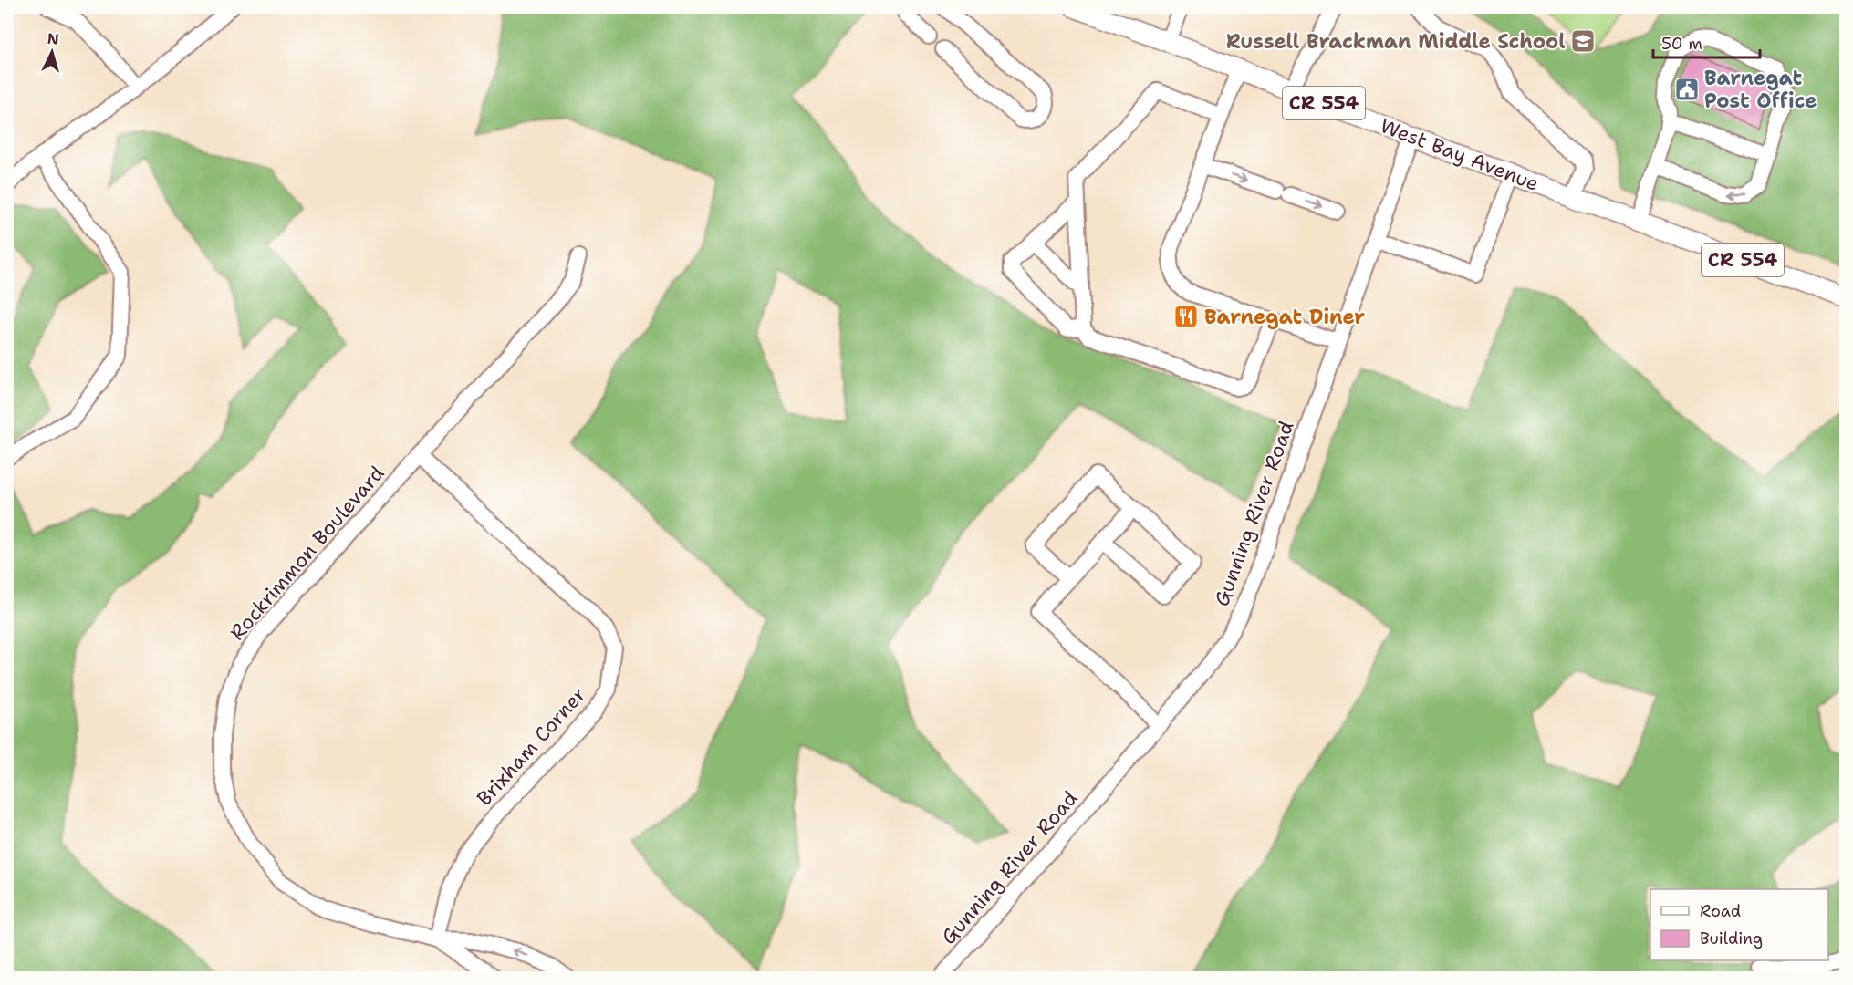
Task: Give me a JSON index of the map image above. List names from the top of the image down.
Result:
{
  "streets": {
    "main road": ["CR 554", "West Bay Avenue"],
    "street": ["Gunning River Road", "Rockrimmon Boulevard", "Brixham Corner"]
  },
  "crossings": [
    ["West Bay Avenue", "Gunning River Road"],
    ["Rockrimmon Boulevard", "Brixham Corner"]
  ],
  "places": {
    "school or university": ["Russell Brackman Middle School"],
    "public building": ["Barnegat Post Office"],
    "restaurant": ["Barnegat Diner"]
  },
  "legend": ["Road", "Building"],
  "scale_bar": "50 m",
  "north": "top"
}
